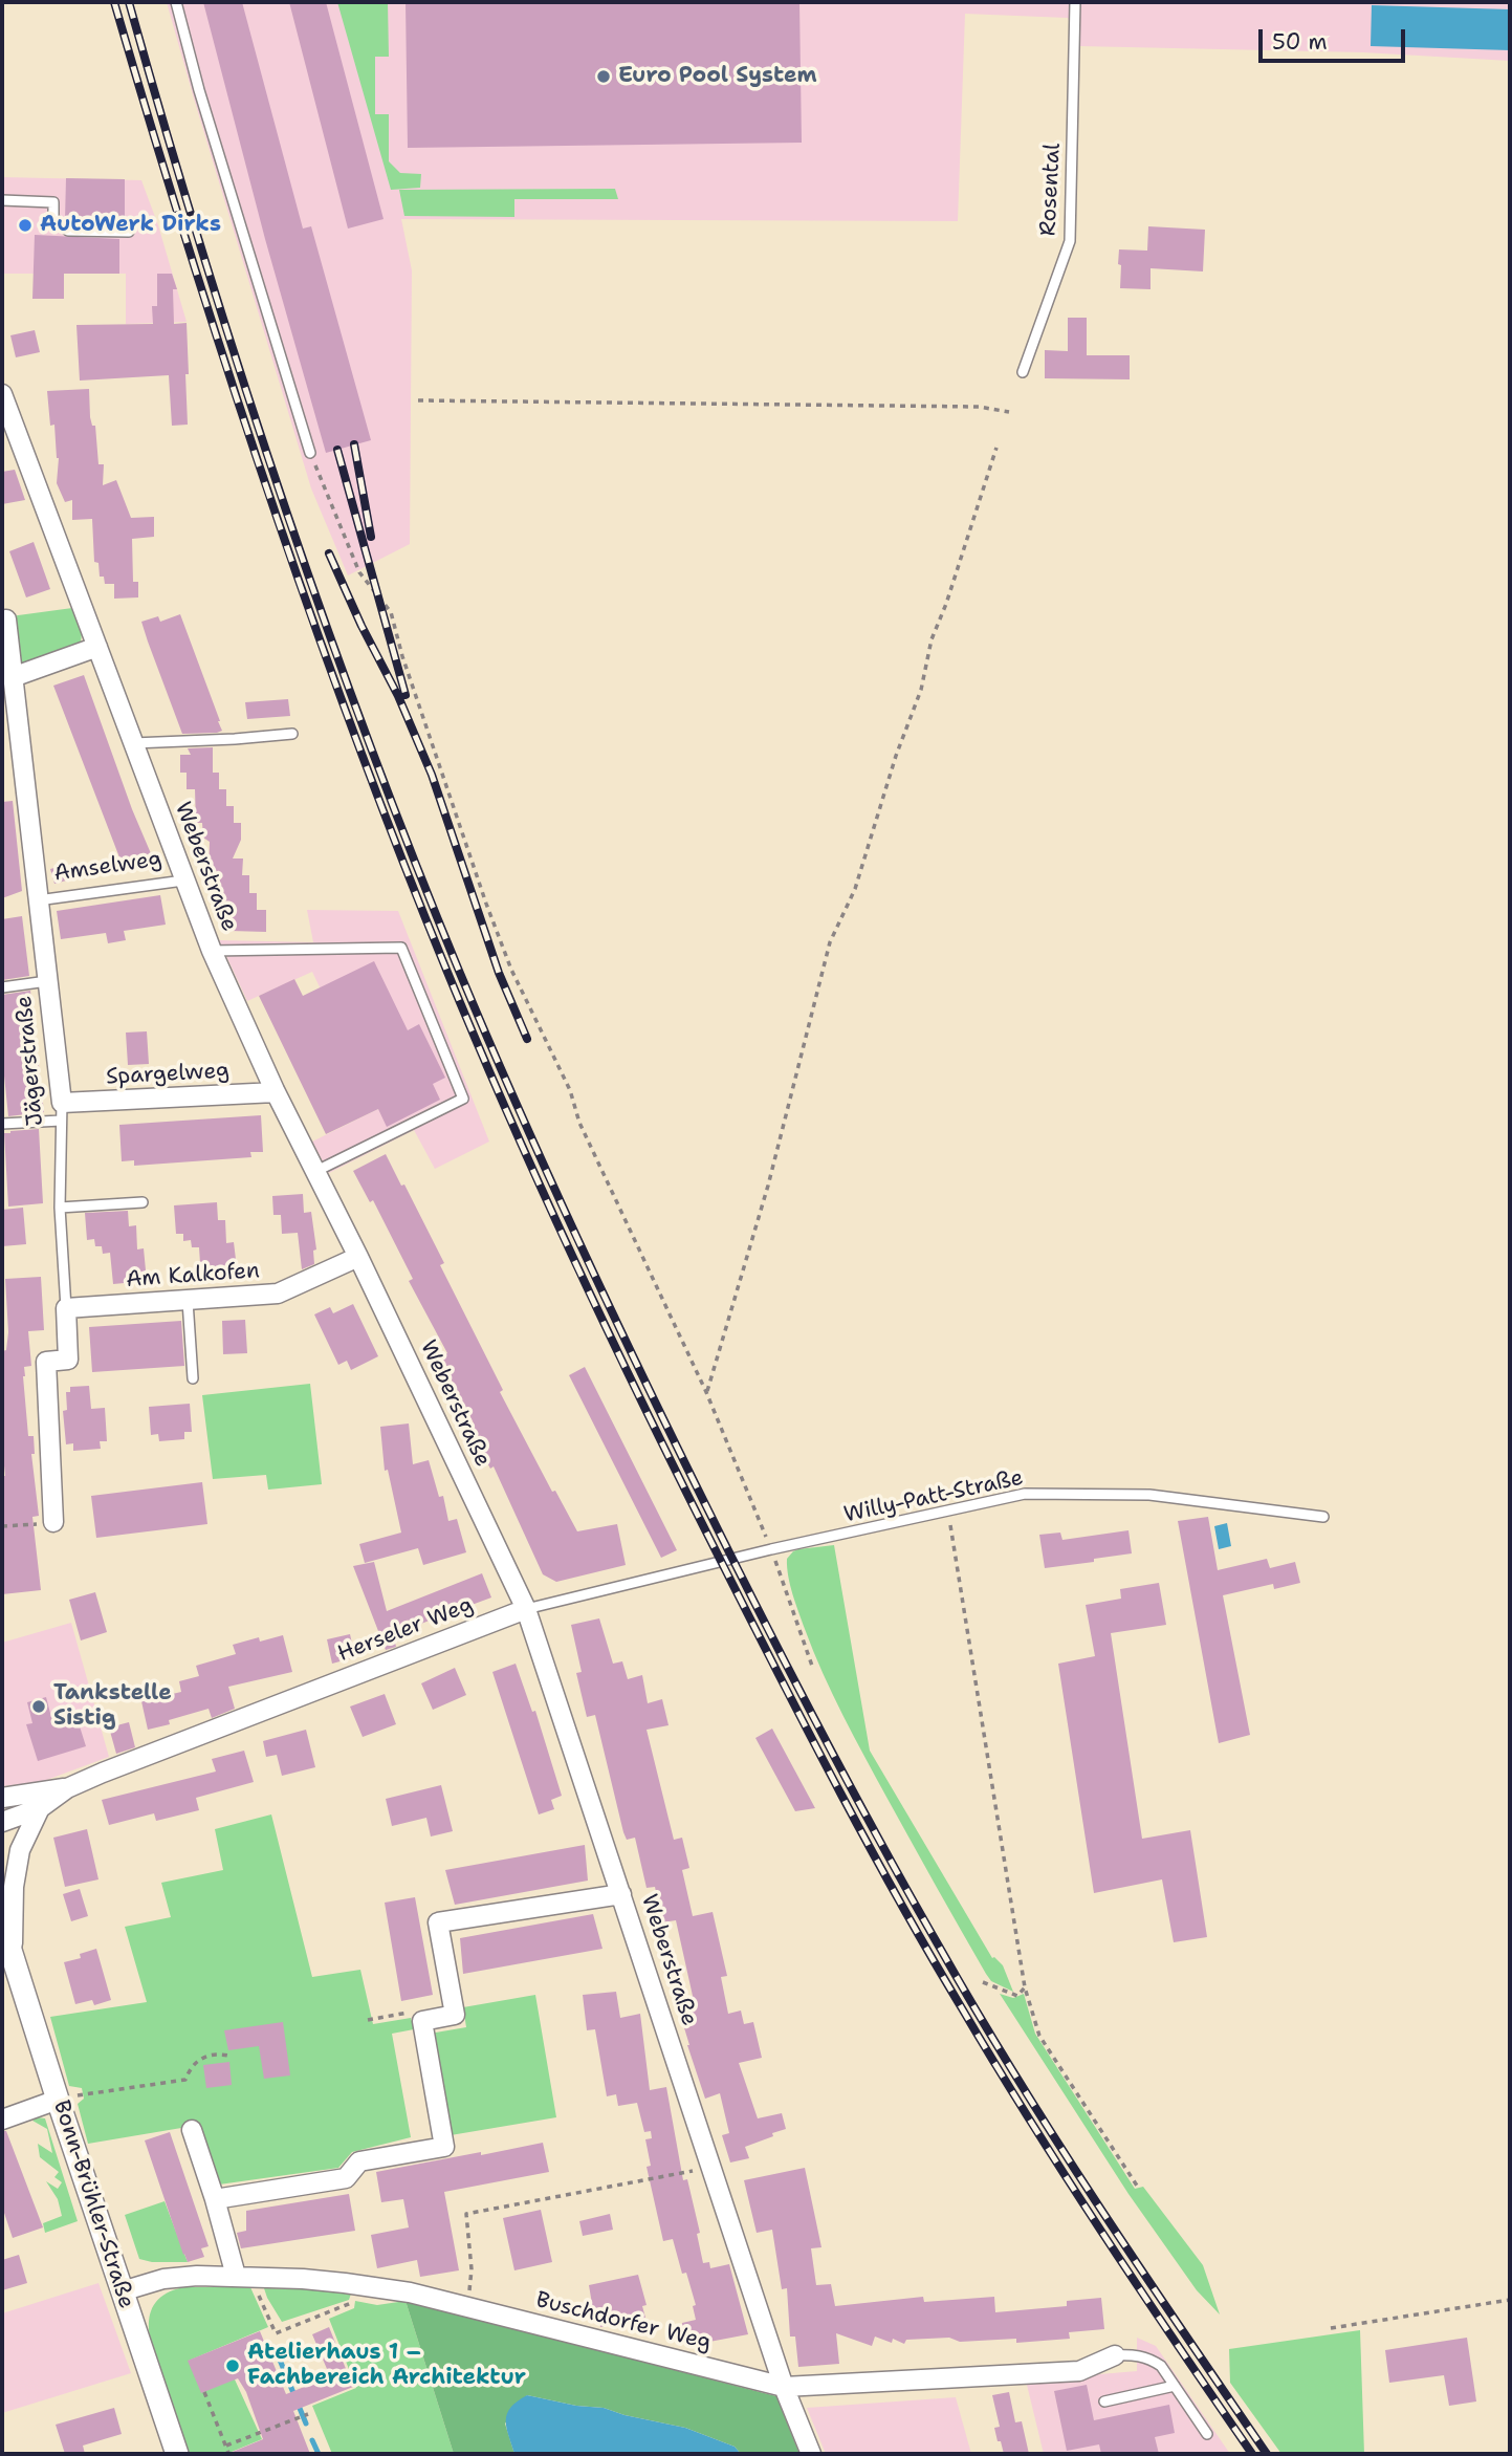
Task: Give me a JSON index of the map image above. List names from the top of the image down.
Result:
{
  "streets": {
    "street": [
      "Weberstraße",
      "Jägerstraße",
      "Spargelweg",
      "Am Kalkofen",
      "Herseler Weg",
      "Bonn-Brühler-Straße",
      "Buschdorfer Weg"
    ],
    "lane": ["Rosental", "Amselweg", "Willy-Patt-Straße"]
  },
  "crossings": [
    ["Amselweg", "Weberstraße"],
    ["Amselweg", "Jägerstraße"],
    ["Weberstraße", "Spargelweg"],
    ["Weberstraße", "Am Kalkofen"],
    ["Weberstraße", "Herseler Weg"],
    ["Weberstraße", "Buschdorfer Weg"],
    ["Jägerstraße", "Spargelweg"],
    ["Jägerstraße", "Am Kalkofen"],
    ["Willy-Patt-Straße", "Herseler Weg"],
    ["Herseler Weg", "Bonn-Brühler-Straße"],
    ["Bonn-Brühler-Straße", "Buschdorfer Weg"]
  ],
  "places": [
    "Euro Pool System",
    "AutoWerk Dirks",
    "Tankstelle Sistig",
    "Atelierhaus 1 – Fachbereich Architektur"
  ],
  "scale_bar": "50 m"
}
